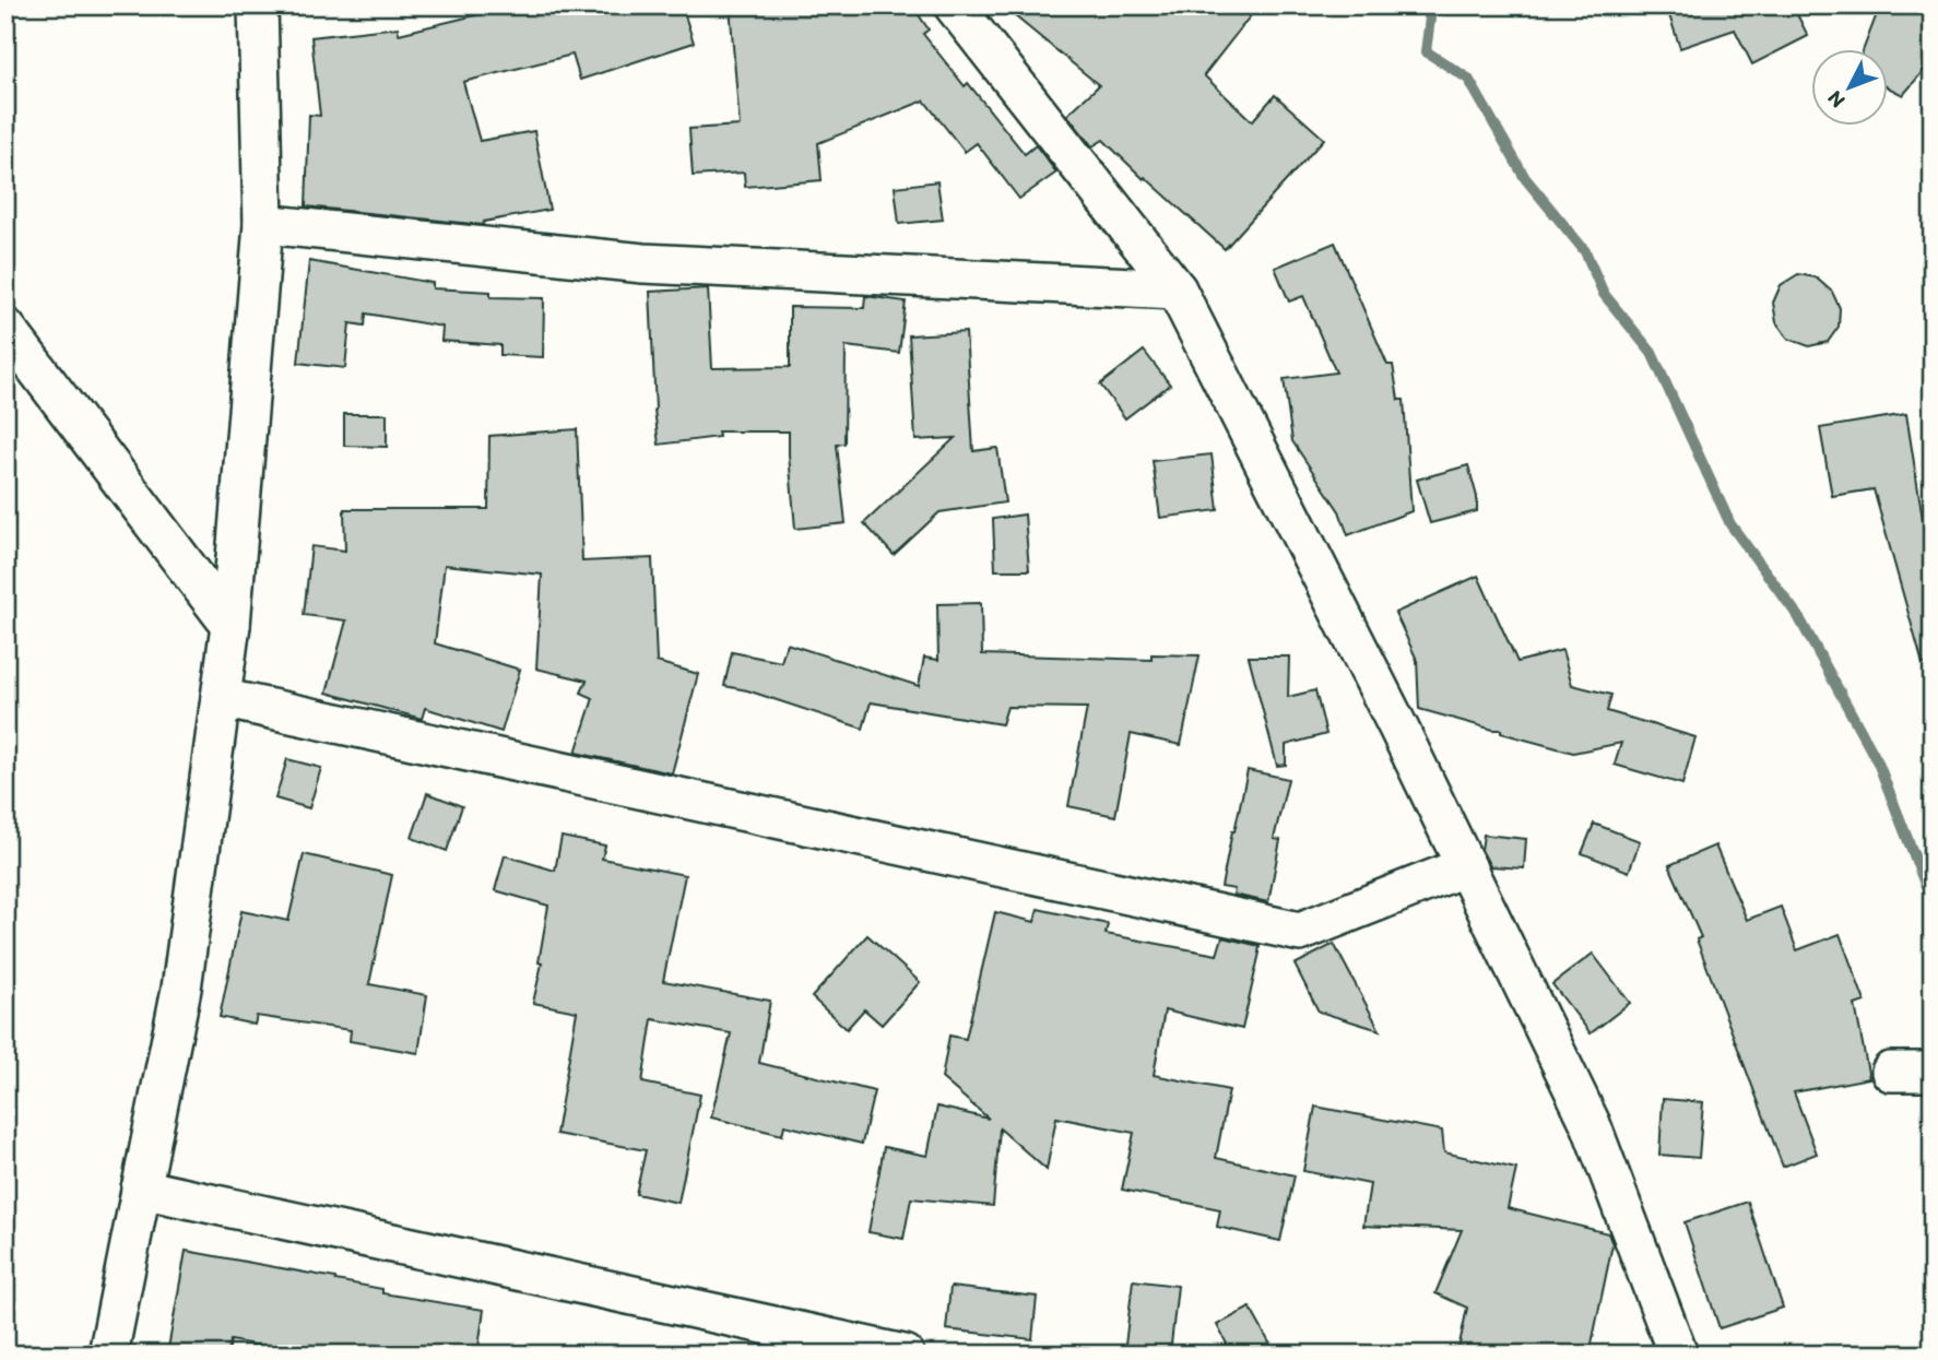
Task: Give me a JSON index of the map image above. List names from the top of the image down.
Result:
{
  "north": "bottom left"
}
